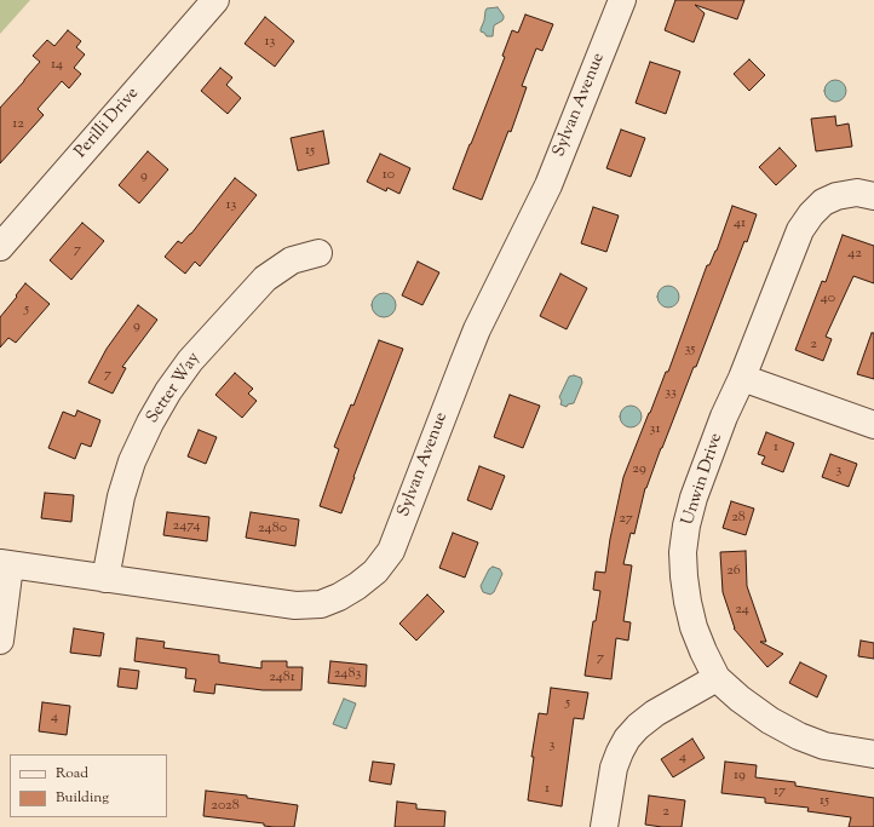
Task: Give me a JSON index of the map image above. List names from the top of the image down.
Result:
{
  "streets": {
    "street": [
      "Sylvan Avenue",
      "Perilli Drive",
      "Setter Way",
      "Unwin Drive"
    ]
  },
  "crossings": [
    ["Sylvan Avenue", "Setter Way"]
  ],
  "house_numbers": [
    "13",
    "14",
    "12",
    "15",
    "10",
    "9",
    "13",
    "41",
    "7",
    "42",
    "40",
    "5",
    "9",
    "2",
    "35",
    "7",
    "33",
    "31",
    "1",
    "29",
    "3",
    "28",
    "27",
    "2474",
    "2480",
    "26",
    "24",
    "7",
    "2483",
    "2481",
    "5",
    "4",
    "3",
    "4",
    "19",
    "1",
    "17",
    "15",
    "2028",
    "2"
  ],
  "legend": ["Road", "Building"]
}
